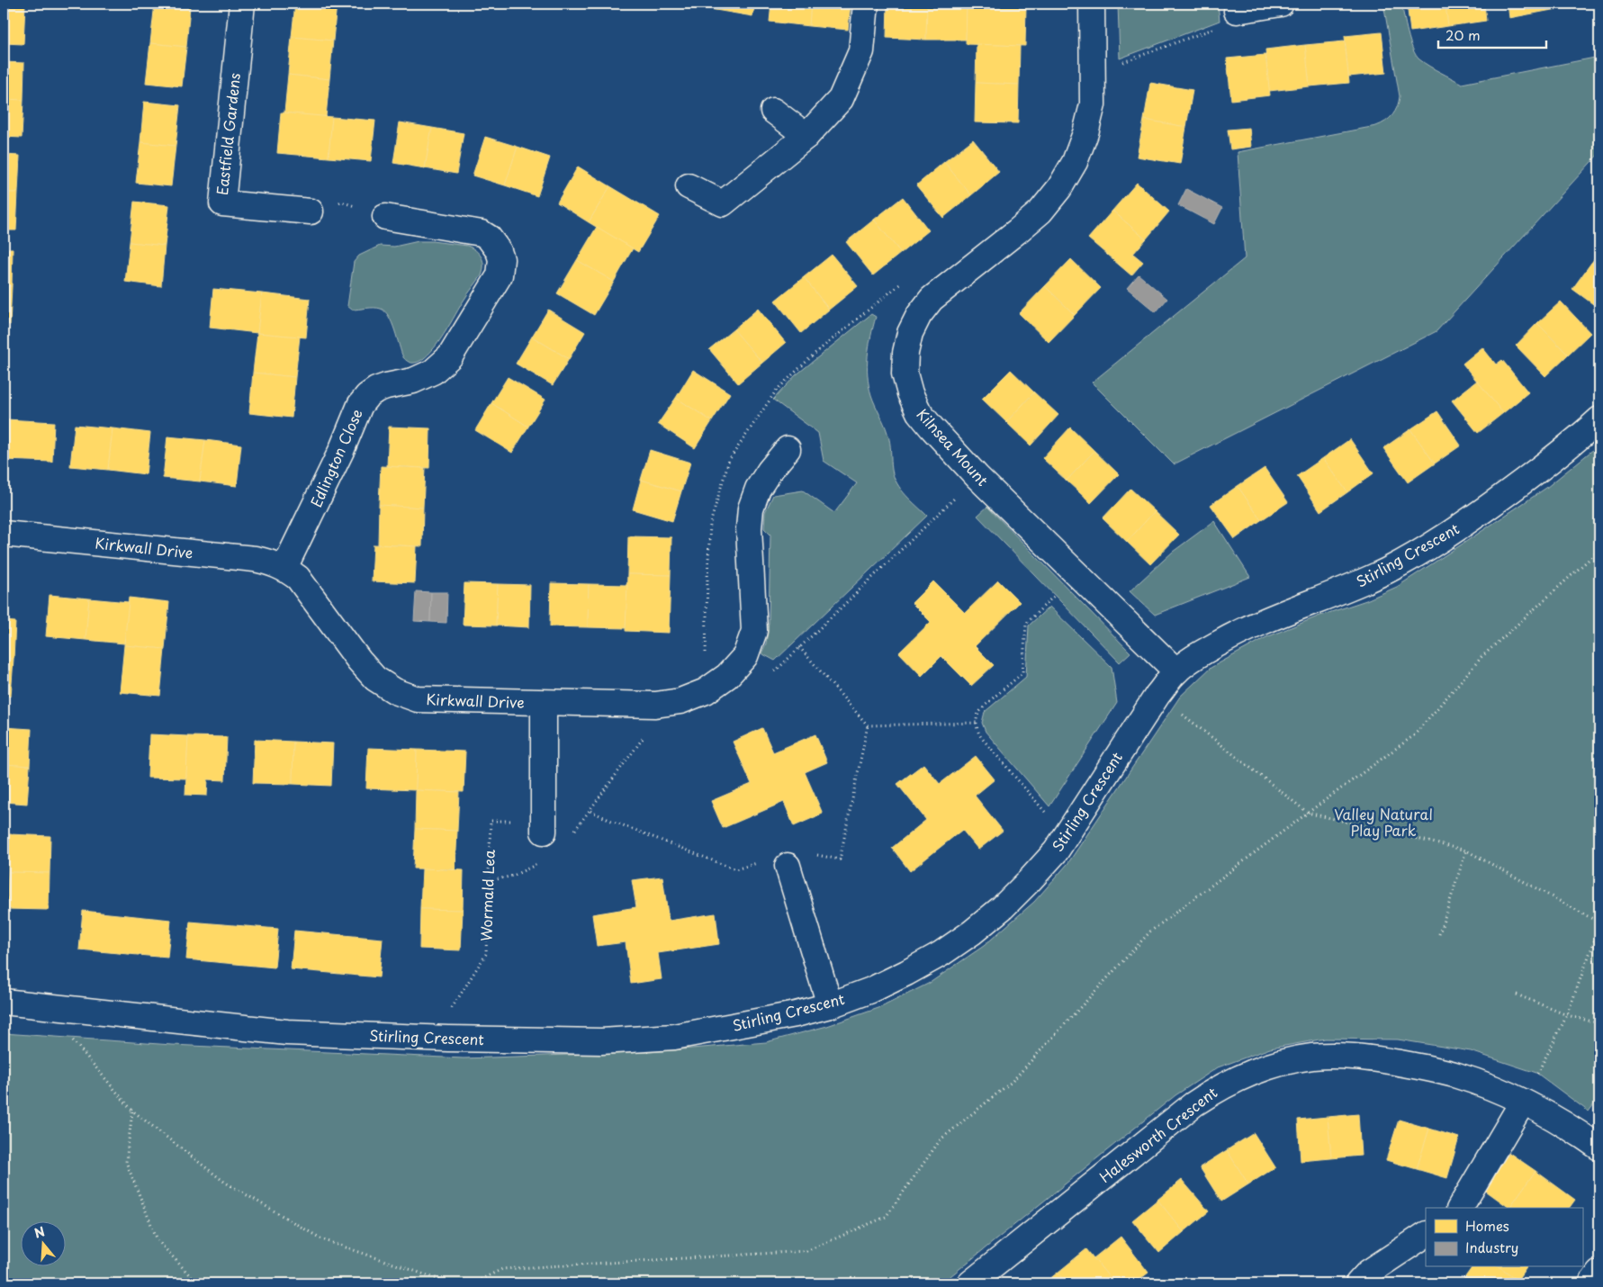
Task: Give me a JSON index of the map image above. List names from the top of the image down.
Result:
{
  "streets": {
    "street": [
      "Eastfield Gardens",
      "Kilnsea Mount",
      "Edlington Close",
      "Kirkwall Drive",
      "Stirling Crescent",
      "Halesworth Crescent"
    ],
    "path": ["Wormald Lea"]
  },
  "crossings": [
    ["Kilnsea Mount", "Stirling Crescent"],
    ["Edlington Close", "Kirkwall Drive"],
    ["Stirling Crescent", "Wormald Lea"]
  ],
  "parks": ["Valley Natural Play Park"],
  "legend": ["Homes", "Industry"],
  "scale_bar": "20 m",
  "north": "top"
}
